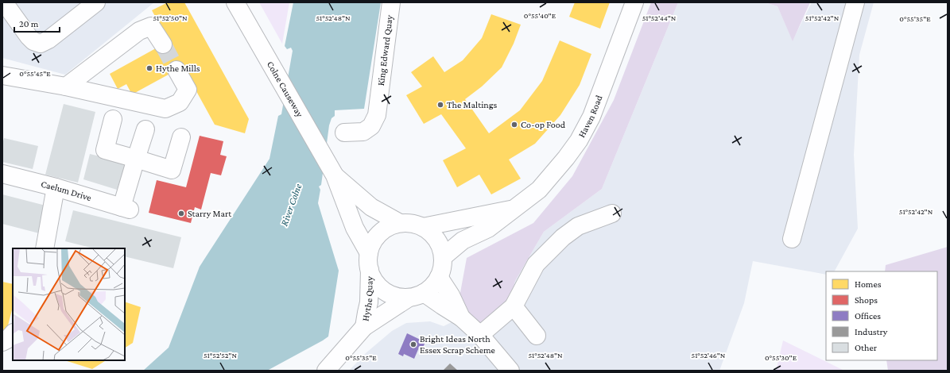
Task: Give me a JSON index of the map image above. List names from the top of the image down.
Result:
{
  "streets": {
    "street": [
      "King Edward Quay",
      "Colne Causeway",
      "Haven Road",
      "Caelum Drive",
      "Hythe Quay"
    ]
  },
  "crossings": [
    ["Colne Causeway", "Haven Road"],
    ["Colne Causeway", "Hythe Quay"],
    ["Haven Road", "Hythe Quay"]
  ],
  "water": ["River Colne"],
  "places": [
    "Hythe Mills",
    "The Maltings",
    "Co-op Food",
    "Starry Mart",
    "Bright Ideas North Essex Scrap Scheme"
  ],
  "legend": [
    "Homes",
    "Shops",
    "Offices",
    "Industry",
    "Other"
  ],
  "scale_bar": "20 m",
  "coordinates": [
    "0°55'40\"E",
    "51°52'50\"N",
    "51°52'48\"N",
    "51°52'44\"N",
    "51°52'42\"N",
    "0°55'35\"E",
    "0°55'45\"E",
    "51°52'52\"N",
    "51°52'46\"N",
    "0°55'30\"E"
  ]
}
